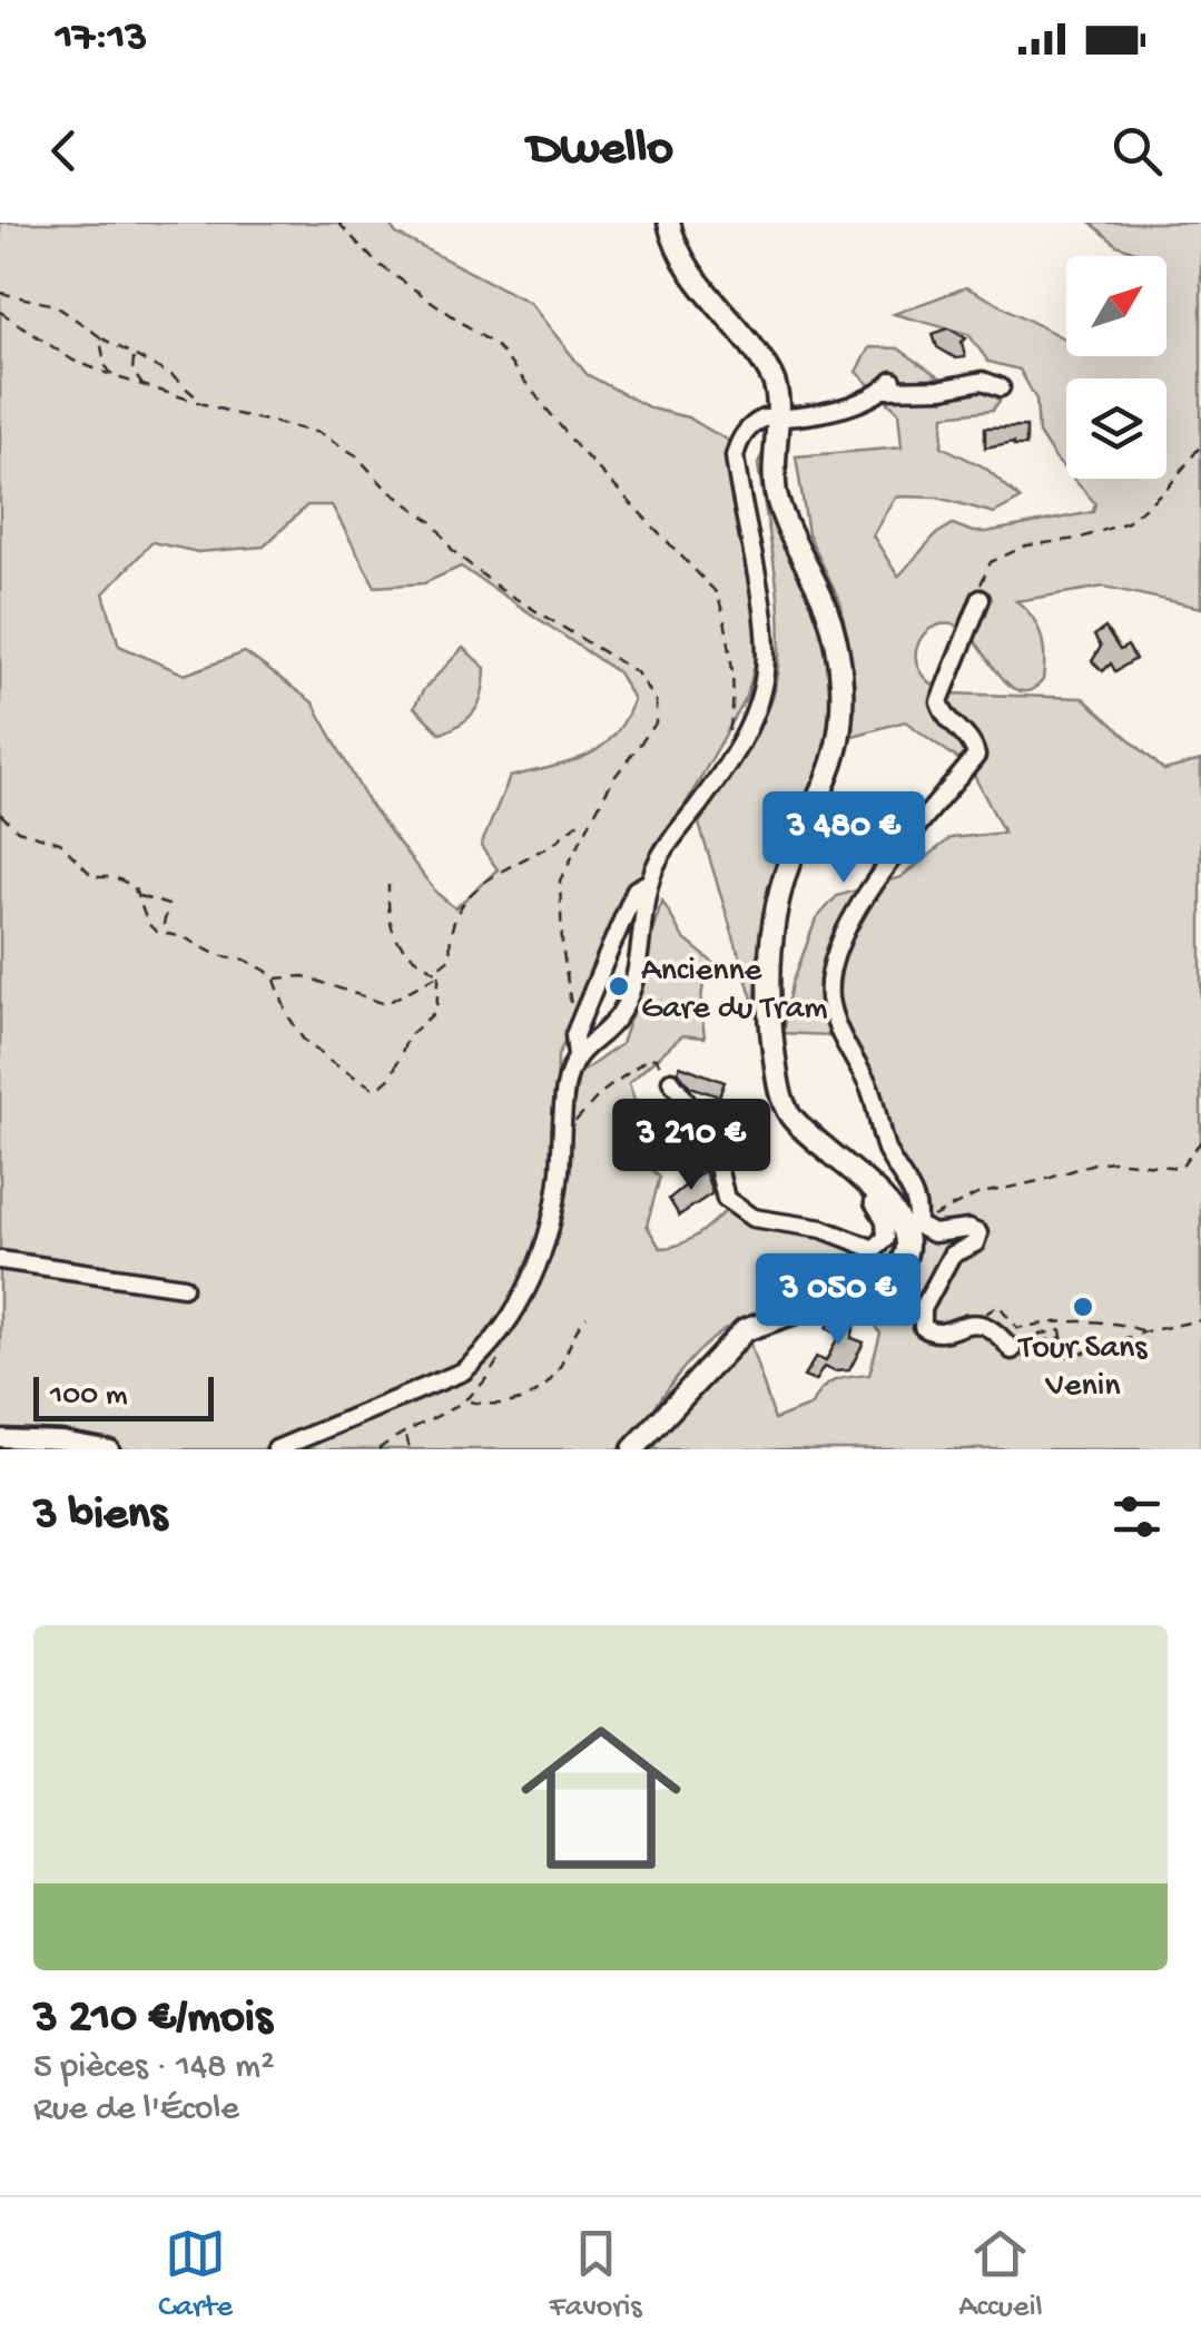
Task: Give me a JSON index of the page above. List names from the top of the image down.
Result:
{
  "places": ["Ancienne Gare du Tram", "Tour Sans Venin"],
  "scale_bar": "100 m",
  "north": "top right",
  "page": {
    "status": "17:13",
    "header": "Dwello",
    "price": ["3 480 €", "3 210 €", "3 050 €"],
    "scale": "100 m",
    "heading": "3 biens",
    "list": [
      {
        "name": "3 210 €/mois",
        "note": "5 pièces · 148 m² · Rue de l'École"
      }
    ],
    "tabs": ["Carte", "Favoris", "Accueil"]
  }
}
